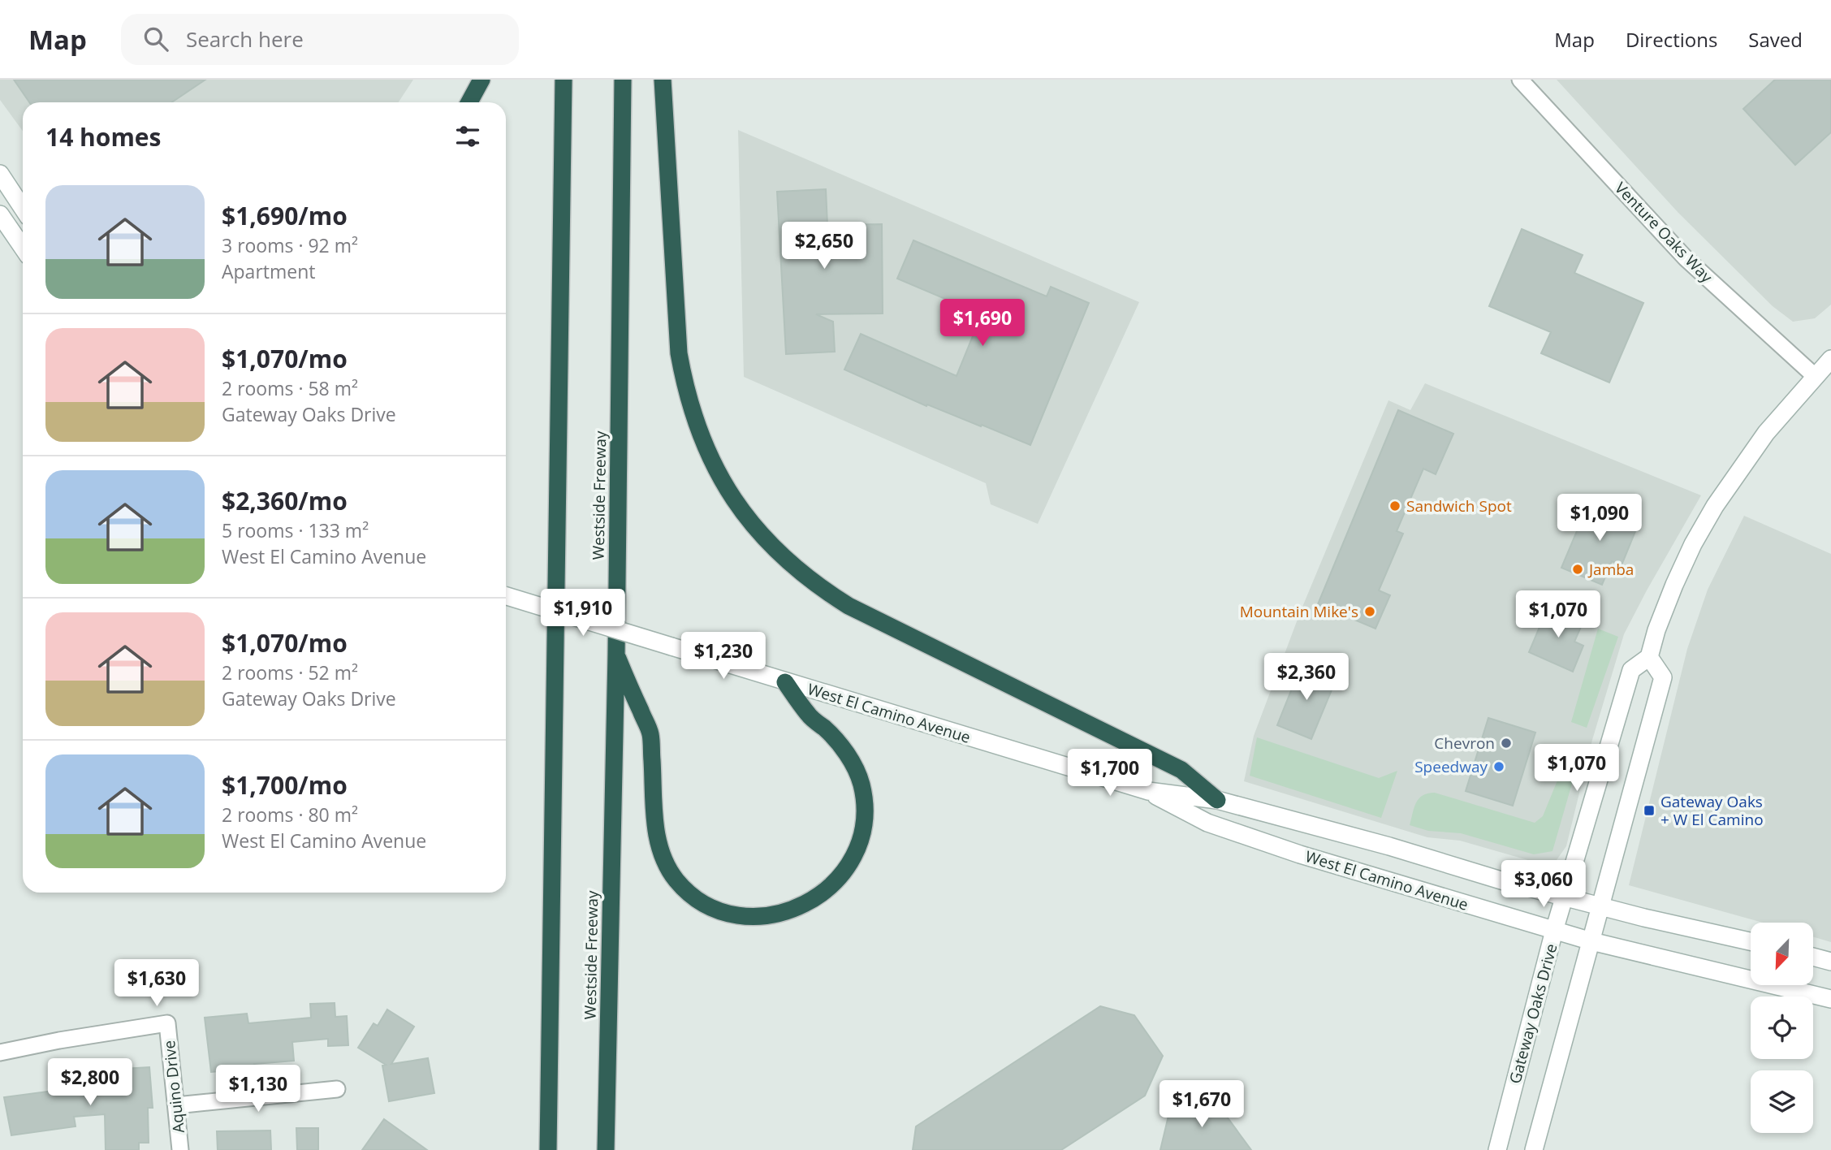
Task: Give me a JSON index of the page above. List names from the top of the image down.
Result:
{
  "streets": {
    "highway": ["Westside Freeway"],
    "main road": ["West El Camino Avenue", "Gateway Oaks Drive"],
    "street": ["Venture Oaks Way", "Aquino Drive"]
  },
  "crossings": [
    ["West El Camino Avenue", "Gateway Oaks Drive"]
  ],
  "places": {
    "other": [
      "Sandwich Spot",
      "Jamba",
      "Mountain Mike's",
      "Chevron",
      "Speedway"
    ],
    "transit": ["Gateway Oaks + W El Camino"]
  },
  "north": "bottom left",
  "page": {
    "header": "Map",
    "search": "Search here",
    "nav": ["Map", "Directions", "Saved"],
    "heading": "14 homes",
    "list": [
      {
        "name": "$1,690/mo",
        "note": "3 rooms · 92 m² · Apartment"
      },
      {
        "name": "$1,070/mo",
        "note": "2 rooms · 58 m² · Gateway Oaks Drive"
      },
      {
        "name": "$2,360/mo",
        "note": "5 rooms · 133 m² · West El Camino Avenue"
      },
      {
        "name": "$1,070/mo",
        "note": "2 rooms · 52 m² · Gateway Oaks Drive"
      },
      {
        "name": "$1,700/mo",
        "note": "2 rooms · 80 m² · West El Camino Avenue"
      }
    ],
    "price": [
      "$2,650",
      "$1,690",
      "$1,090",
      "$1,910",
      "$1,070",
      "$1,230",
      "$2,360",
      "$1,070",
      "$1,700",
      "$3,060",
      "$1,630",
      "$2,800",
      "$1,130",
      "$1,670"
    ]
  }
}
